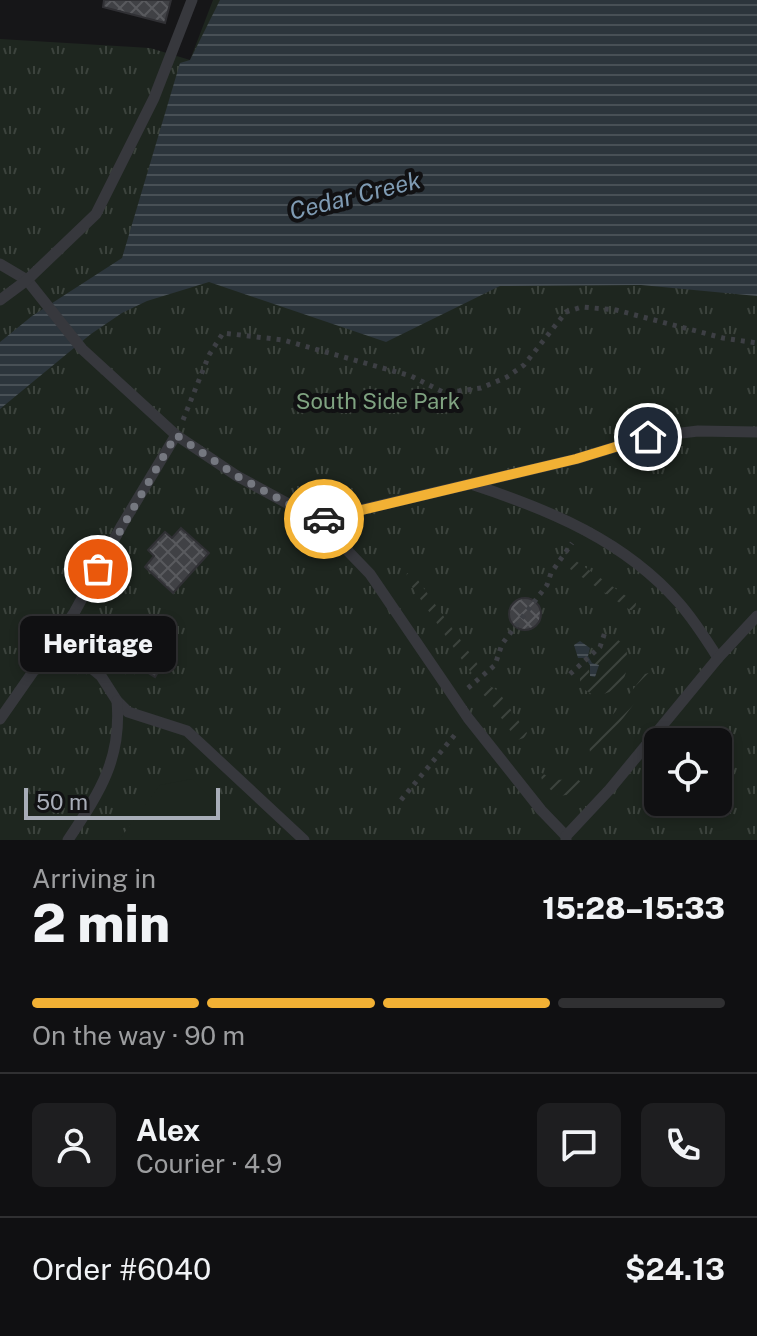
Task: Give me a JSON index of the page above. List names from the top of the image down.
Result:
{
  "water": ["Cedar Creek"],
  "parks": ["South Side Park"],
  "places": ["Heritage"],
  "scale_bar": "50 m",
  "page": {
    "bubble": "Heritage",
    "scale": "50 m",
    "heading": ["2 min", "Arriving in", "15:28–15:33"],
    "panel": [
      "Alex",
      "Courier · 4.9",
      "Order #6040",
      "$24.13"
    ],
    "bar": "On the way · 90 m"
  }
}
